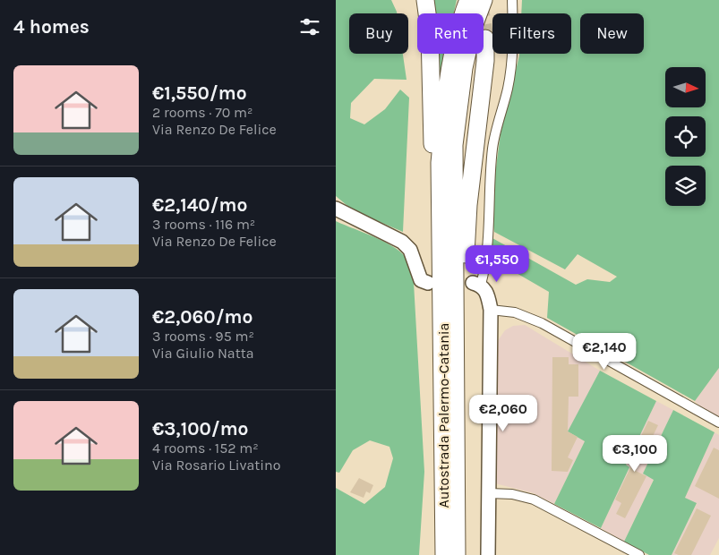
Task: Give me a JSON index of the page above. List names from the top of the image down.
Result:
{
  "streets": {
    "highway": ["Autostrada Palermo-Catania"]
  },
  "north": "right",
  "page": {
    "heading": "4 homes",
    "chip": [
      "Buy",
      "Rent",
      "Filters",
      "New"
    ],
    "list": [
      {
        "name": "€1,550/mo",
        "note": "2 rooms · 70 m² · Via Renzo De Felice"
      },
      {
        "name": "€2,140/mo",
        "note": "3 rooms · 116 m² · Via Renzo De Felice"
      },
      {
        "name": "€2,060/mo",
        "note": "3 rooms · 95 m² · Via Giulio Natta"
      },
      {
        "name": "€3,100/mo",
        "note": "4 rooms · 152 m² · Via Rosario Livatino"
      }
    ],
    "price": [
      "€1,550",
      "€2,140",
      "€2,060",
      "€3,100"
    ]
  }
}
